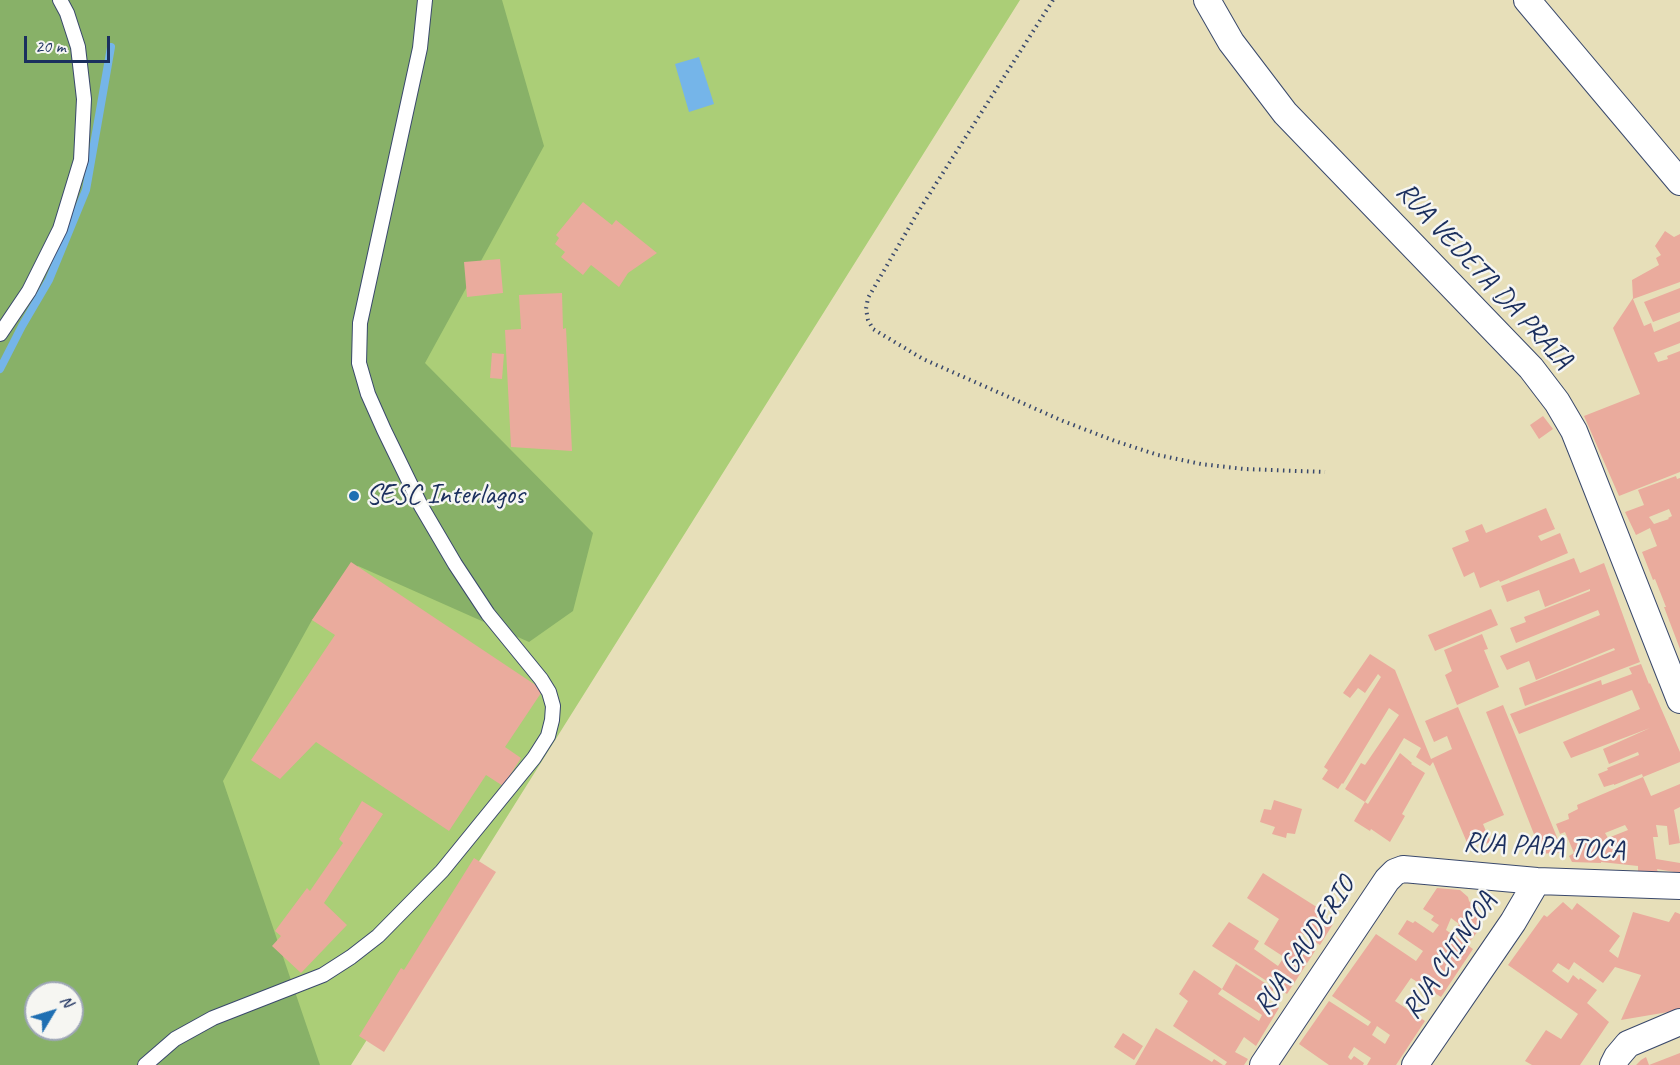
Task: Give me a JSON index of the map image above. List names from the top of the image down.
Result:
{
  "streets": {
    "street": [
      "RUA VEDETA DA PRAIA",
      "RUA PAPA TOCA",
      "RUA GAUDERIO",
      "RUA CHINCOA"
    ]
  },
  "crossings": [
    ["RUA PAPA TOCA", "RUA GAUDERIO"],
    ["RUA PAPA TOCA", "RUA CHINCOA"]
  ],
  "places": ["SESC Interlagos"],
  "scale_bar": "20 m",
  "north": "top right"
}
